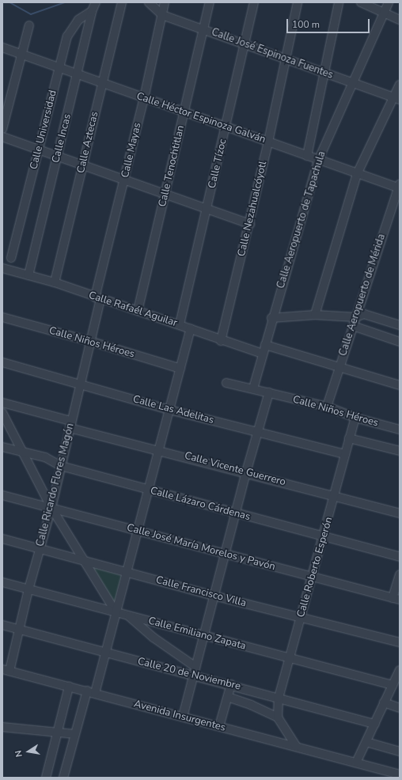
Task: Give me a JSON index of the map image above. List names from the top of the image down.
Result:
{
  "streets": {
    "street": [
      "Calle José Espinoza Fuentes",
      "Calle Héctor Espinoza Galván",
      "Calle Universidad",
      "Calle Incas",
      "Calle Aztecas",
      "Calle Mayas",
      "Calle Tízoc",
      "Calle Tenochtitlan",
      "Calle Nezahualcóyotl",
      "Calle Aeropuerto de Tapachula",
      "Calle Aeropuerto de Mérida",
      "Calle Rafaél Aguilar",
      "Calle Niños Héroes",
      "Calle Las Adelitas",
      "Calle Vicente Guerrero",
      "Calle Ricardo Flores Magón",
      "Calle Lázaro Cárdenas",
      "Calle José María Morelos y Pavón",
      "Calle Roberto Esperón",
      "Calle Francisco Villa",
      "Calle Emiliano Zapata",
      "Calle 20 de Noviembre",
      "Avenida Insurgentes"
    ]
  },
  "crossings": [
    ["Calle José Espinoza Fuentes", "Calle Mayas"],
    ["Calle José Espinoza Fuentes", "Calle Tízoc"],
    ["Calle José Espinoza Fuentes", "Calle Tenochtitlan"],
    ["Calle José Espinoza Fuentes", "Calle Nezahualcóyotl"],
    ["Calle José Espinoza Fuentes", "Calle Aeropuerto de Tapachula"],
    ["Calle Héctor Espinoza Galván", "Calle Universidad"],
    ["Calle Héctor Espinoza Galván", "Calle Incas"],
    ["Calle Héctor Espinoza Galván", "Calle Aztecas"],
    ["Calle Héctor Espinoza Galván", "Calle Mayas"],
    ["Calle Héctor Espinoza Galván", "Calle Tízoc"],
    ["Calle Héctor Espinoza Galván", "Calle Tenochtitlan"],
    ["Calle Héctor Espinoza Galván", "Calle Nezahualcóyotl"],
    ["Calle Héctor Espinoza Galván", "Calle Aeropuerto de Tapachula"],
    ["Calle Héctor Espinoza Galván", "Calle Aeropuerto de Mérida"],
    ["Calle Universidad", "Calle Incas"],
    ["Calle Incas", "Calle Rafaél Aguilar"],
    ["Calle Aztecas", "Calle Rafaél Aguilar"],
    ["Calle Mayas", "Calle Rafaél Aguilar"],
    ["Calle Mayas", "Calle Ricardo Flores Magón"],
    ["Calle Tízoc", "Calle Rafaél Aguilar"],
    ["Calle Tenochtitlan", "Calle Rafaél Aguilar"],
    ["Calle Nezahualcóyotl", "Calle Rafaél Aguilar"],
    ["Calle Aeropuerto de Tapachula", "Calle Rafaél Aguilar"],
    ["Calle Aeropuerto de Tapachula", "Calle Niños Héroes"],
    ["Calle Aeropuerto de Mérida", "Calle Niños Héroes"],
    ["Calle Rafaél Aguilar", "Calle Ricardo Flores Magón"],
    ["Calle Niños Héroes", "Calle Ricardo Flores Magón"],
    ["Calle Niños Héroes", "Calle Roberto Esperón"],
    ["Calle Las Adelitas", "Calle Ricardo Flores Magón"],
    ["Calle Las Adelitas", "Calle Roberto Esperón"],
    ["Calle Vicente Guerrero", "Calle Ricardo Flores Magón"],
    ["Calle Vicente Guerrero", "Calle Roberto Esperón"],
    ["Calle Ricardo Flores Magón", "Calle Lázaro Cárdenas"],
    ["Calle Ricardo Flores Magón", "Calle José María Morelos y Pavón"],
    ["Calle Ricardo Flores Magón", "Calle Francisco Villa"],
    ["Calle Ricardo Flores Magón", "Calle Emiliano Zapata"],
    ["Calle Ricardo Flores Magón", "Calle 20 de Noviembre"],
    ["Calle Ricardo Flores Magón", "Avenida Insurgentes"],
    ["Calle Lázaro Cárdenas", "Calle Roberto Esperón"],
    ["Calle José María Morelos y Pavón", "Calle Roberto Esperón"],
    ["Calle Roberto Esperón", "Calle Francisco Villa"],
    ["Calle Roberto Esperón", "Calle Emiliano Zapata"],
    ["Calle Roberto Esperón", "Calle 20 de Noviembre"]
  ],
  "scale_bar": "100 m",
  "north": "left"
}
